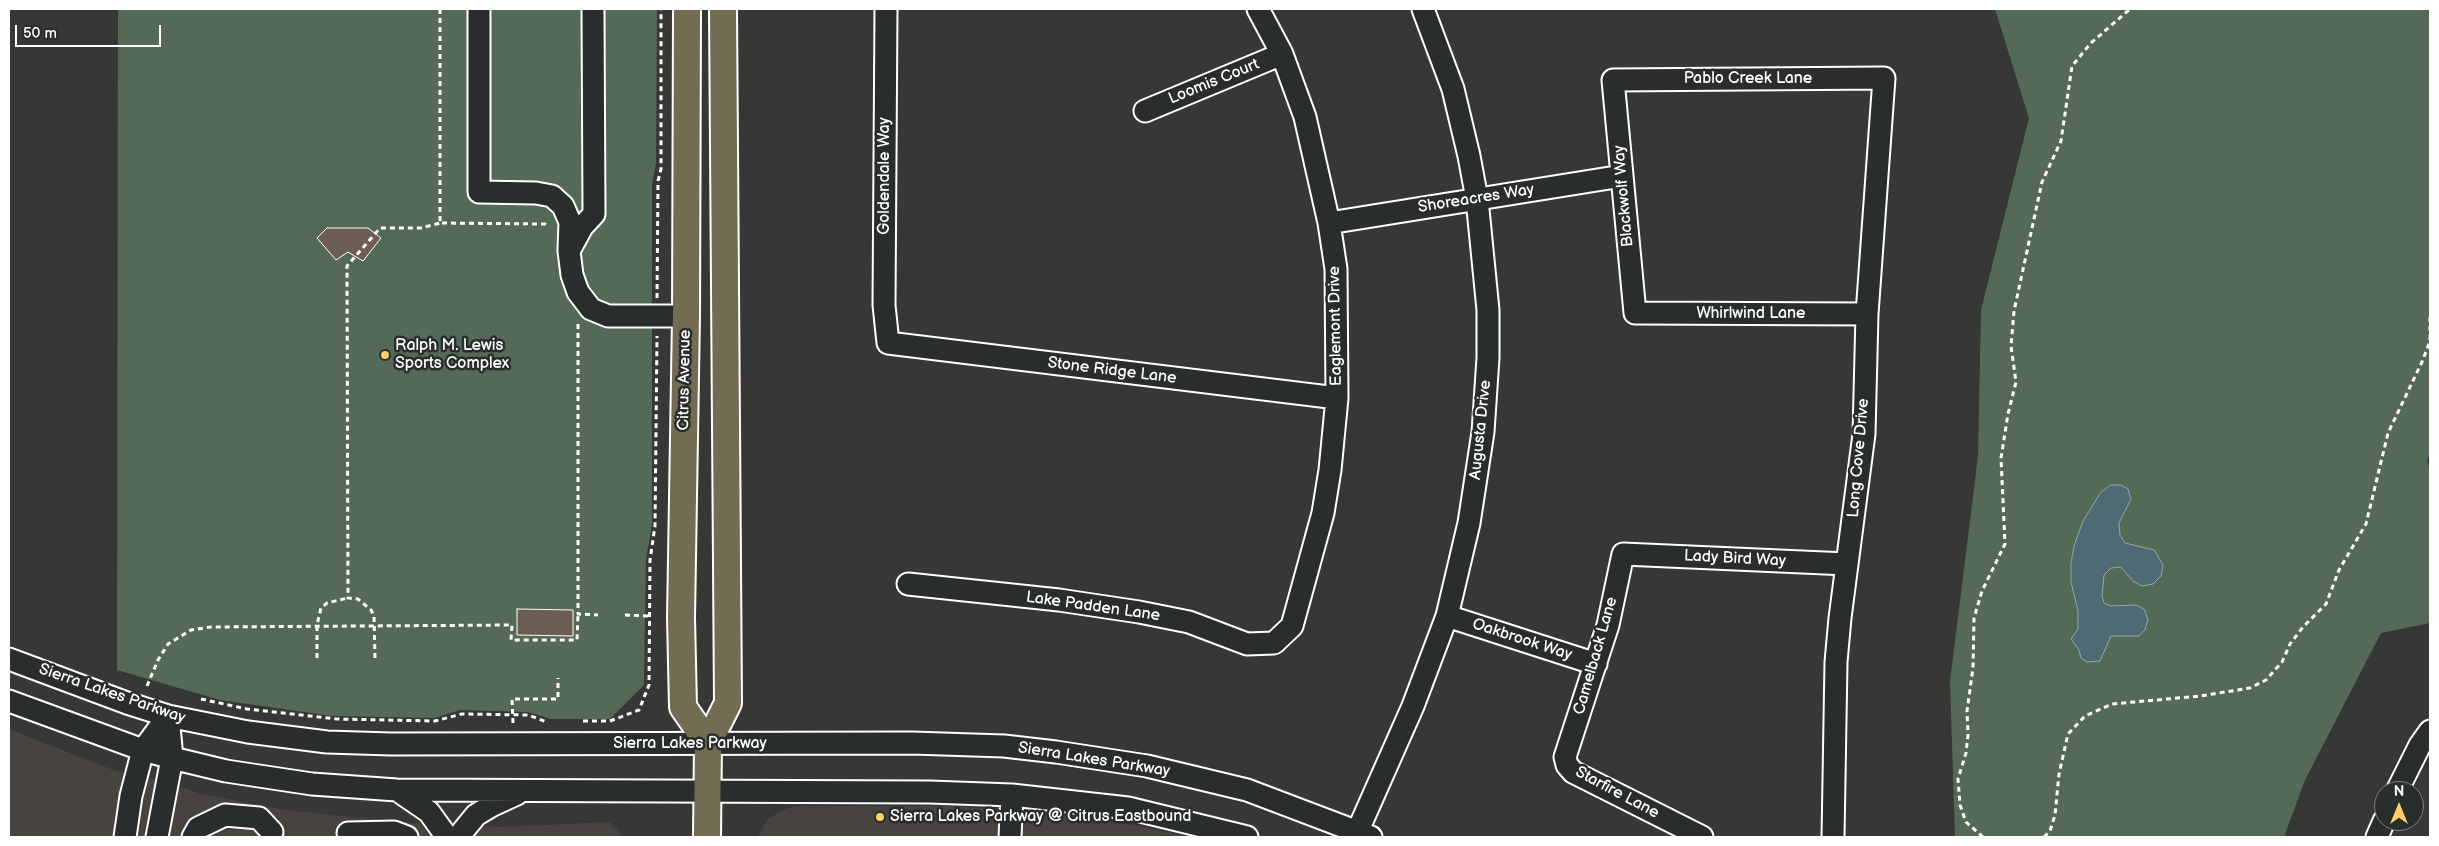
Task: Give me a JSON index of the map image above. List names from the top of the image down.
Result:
{
  "streets": {
    "main road": ["Citrus Avenue"],
    "street": [
      "Pablo Creek Lane",
      "Loomis Court",
      "Goldendale Way",
      "Blackwolf Way",
      "Shoreacres Way",
      "Whirlwind Lane",
      "Eaglemont Drive",
      "Stone Ridge Lane",
      "Augusta Drive",
      "Long Cove Drive",
      "Lady Bird Way",
      "Lake Padden Lane",
      "Oakbrook Way",
      "Camelback Lane",
      "Sierra Lakes Parkway",
      "Starfire Lane"
    ]
  },
  "crossings": [
    ["Pablo Creek Lane", "Blackwolf Way"],
    ["Pablo Creek Lane", "Long Cove Drive"],
    ["Loomis Court", "Eaglemont Drive"],
    ["Goldendale Way", "Stone Ridge Lane"],
    ["Blackwolf Way", "Shoreacres Way"],
    ["Blackwolf Way", "Whirlwind Lane"],
    ["Shoreacres Way", "Eaglemont Drive"],
    ["Shoreacres Way", "Augusta Drive"],
    ["Whirlwind Lane", "Long Cove Drive"],
    ["Eaglemont Drive", "Stone Ridge Lane"],
    ["Eaglemont Drive", "Lake Padden Lane"],
    ["Citrus Avenue", "Sierra Lakes Parkway"],
    ["Augusta Drive", "Oakbrook Way"],
    ["Augusta Drive", "Sierra Lakes Parkway"],
    ["Long Cove Drive", "Lady Bird Way"],
    ["Lady Bird Way", "Camelback Lane"],
    ["Oakbrook Way", "Camelback Lane"],
    ["Camelback Lane", "Starfire Lane"]
  ],
  "places": ["Ralph M. Lewis Sports Complex", "Sierra Lakes Parkway @ Citrus Eastbound"],
  "scale_bar": "50 m",
  "north": "top"
}
